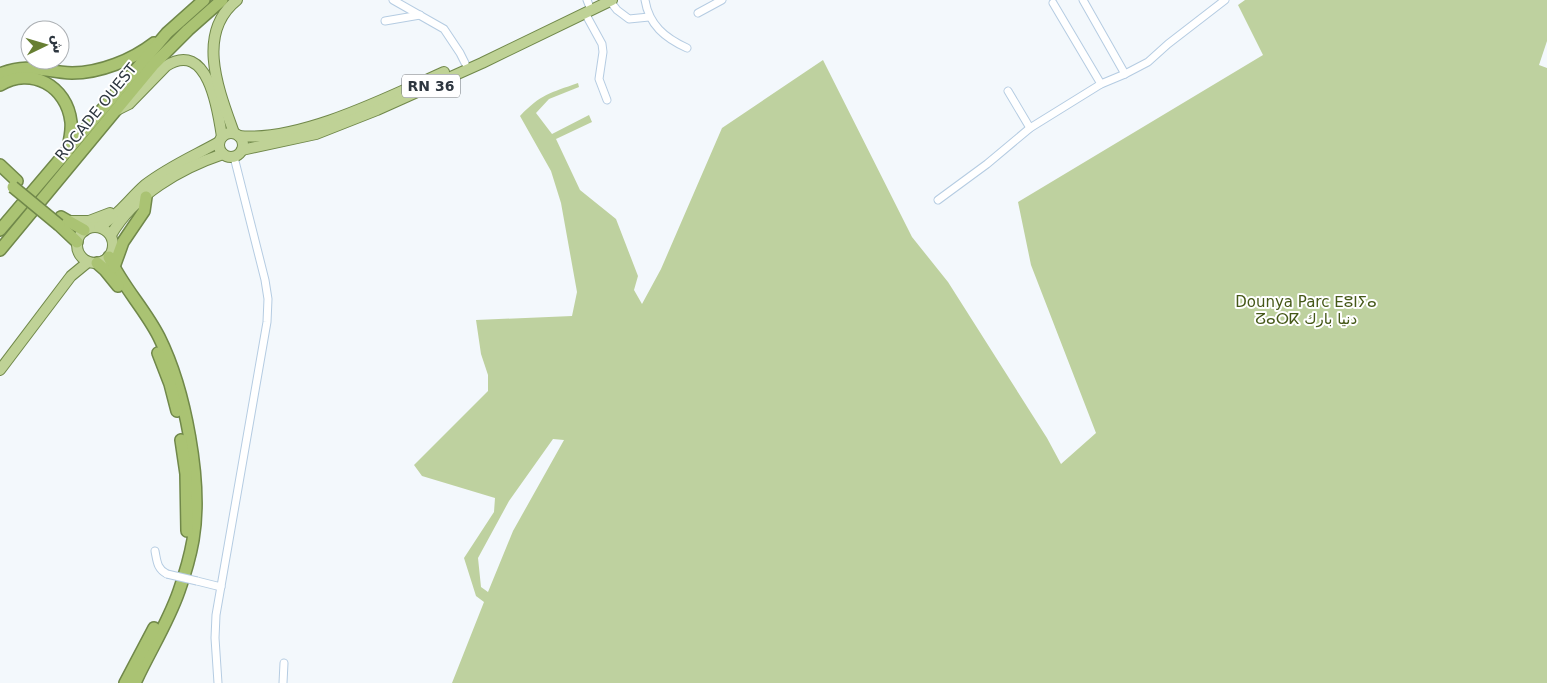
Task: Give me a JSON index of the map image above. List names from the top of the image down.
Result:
{
  "streets": {
    "highway": ["ROCADE OUEST"],
    "main road": ["RN 36"]
  },
  "parks": ["Dounya Parc ⴹⵓⵏⵢⴰ ⵒⴰⵔⴽ دنيا بارك"],
  "north": "right"
}
